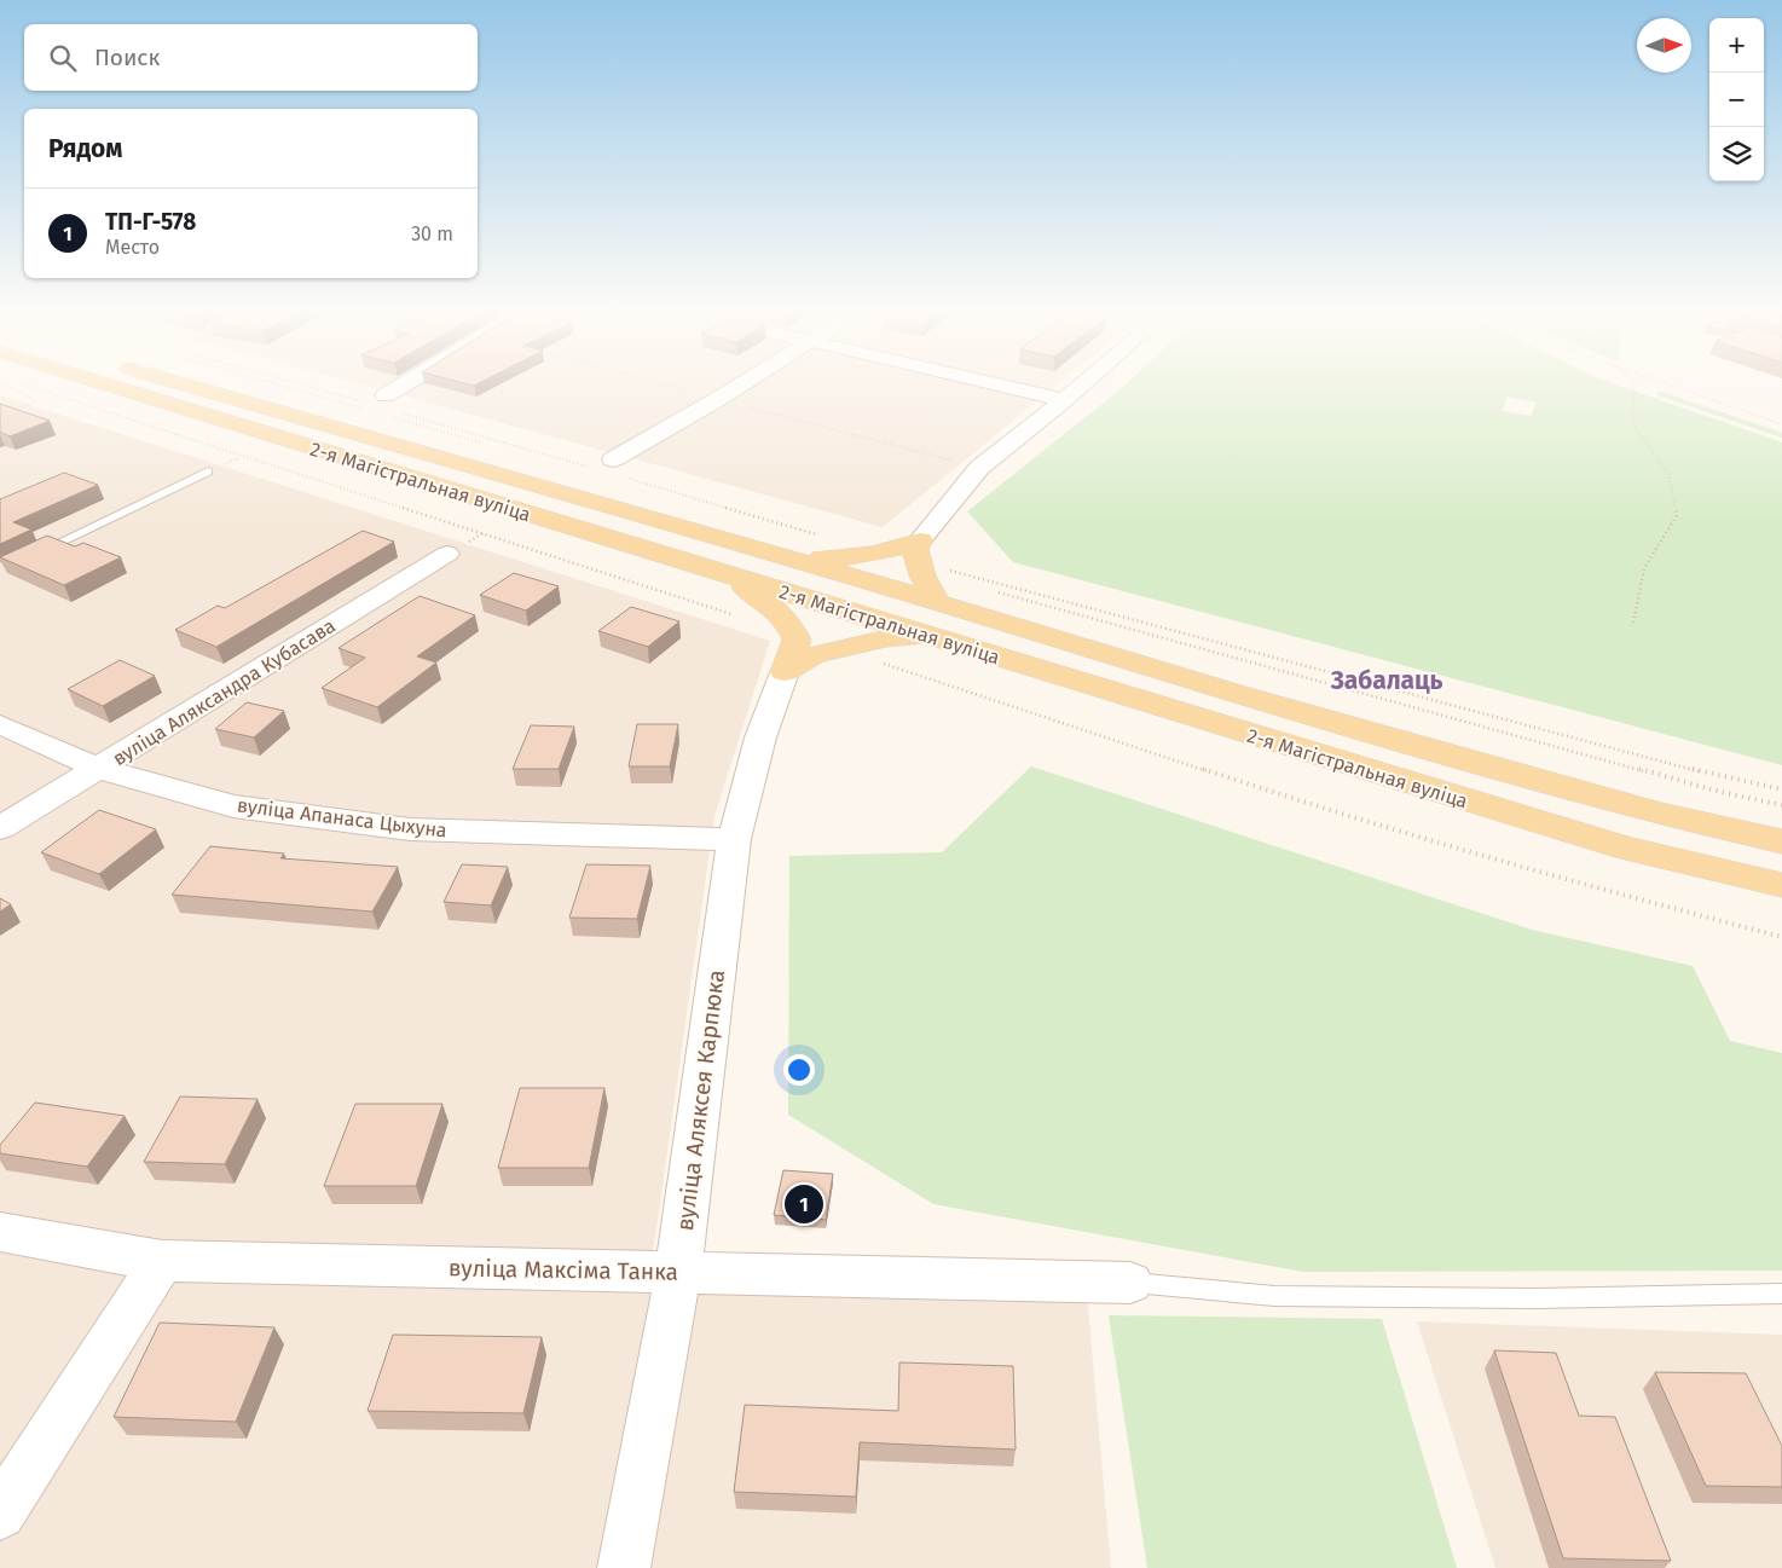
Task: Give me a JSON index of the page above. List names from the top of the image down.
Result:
{
  "streets": {
    "main road": ["2-я Магістральная вуліца"],
    "street": [
      "вуліца Аляксандра Кубасава",
      "вуліца Апанаса Цыхуна",
      "вуліца Аляксея Карпюка",
      "вуліца Максіма Танка"
    ]
  },
  "crossings": [
    ["вуліца Аляксандра Кубасава", "вуліца Апанаса Цыхуна"],
    ["вуліца Апанаса Цыхуна", "вуліца Аляксея Карпюка"],
    ["вуліца Аляксея Карпюка", "вуліца Максіма Танка"]
  ],
  "districts": ["Забалаць"],
  "north": "right",
  "page": {
    "map_buttons": ["+", "−"],
    "search": "Поиск",
    "heading": "Рядом",
    "list": [
      {
        "mark": "1",
        "name": "ТП-Г-578",
        "note": "Место",
        "value": "30 m"
      }
    ],
    "pins": "1"
  }
}
